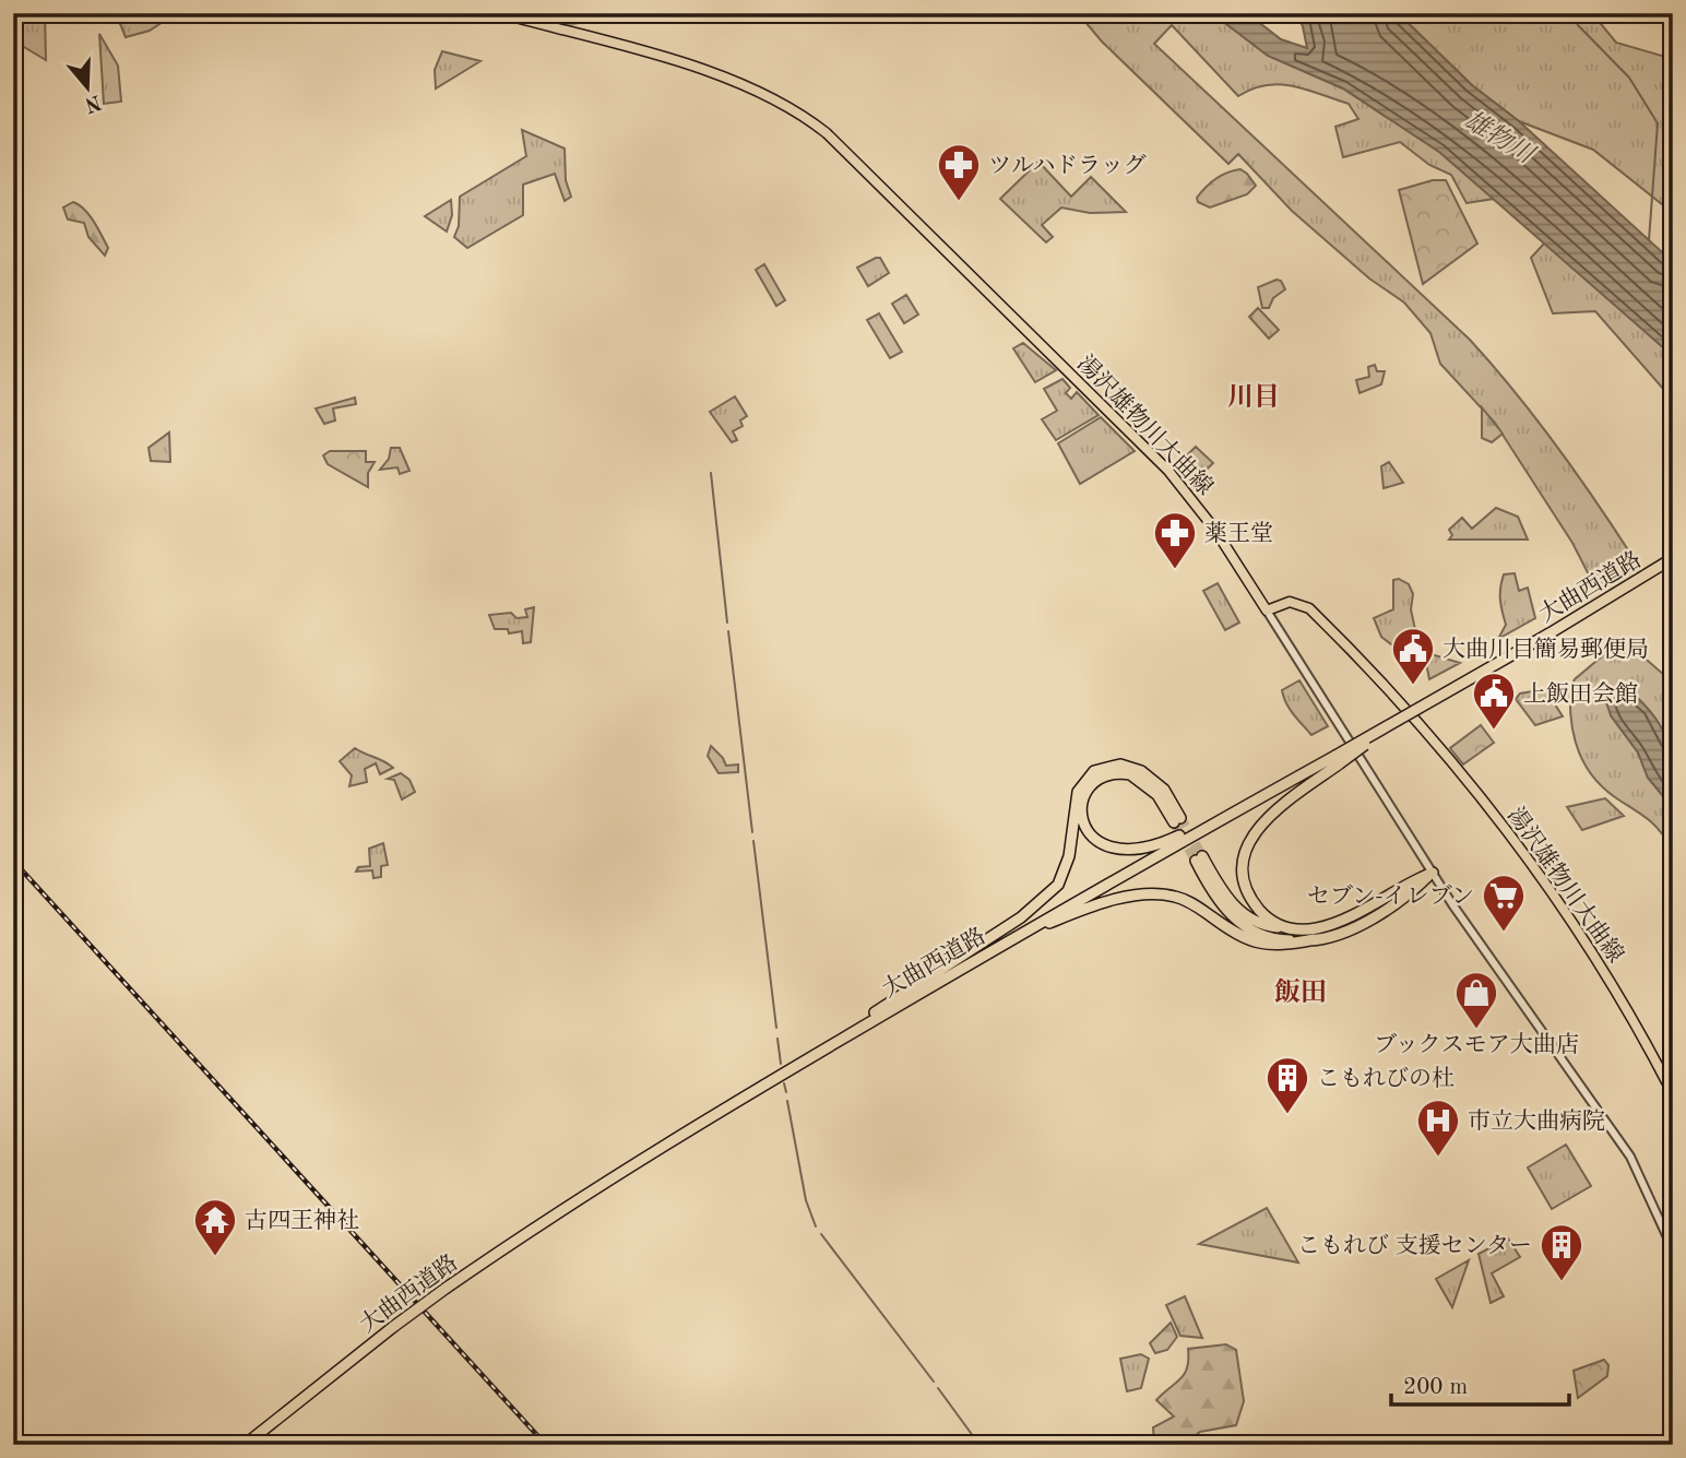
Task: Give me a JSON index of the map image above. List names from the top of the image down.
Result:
{
  "streets": {
    "highway": ["大曲西道路"],
    "main road": ["湯沢雄物川大曲線"]
  },
  "districts": ["川目", "飯田"],
  "water": ["雄物川"],
  "places": {
    "pharmacy": ["ツルハドラッグ", "薬王堂"],
    "public building": ["大曲川目簡易郵便局", "上飯田会館"],
    "supermarket": ["セブン-イレブン"],
    "shop": ["ブックスモア大曲店"],
    "building": ["こもれびの杜", "こもれび 支援センター"],
    "hospital": ["市立大曲病院"],
    "temple": ["古四王神社"]
  },
  "scale_bar": "200 m",
  "north": "bottom"
}
